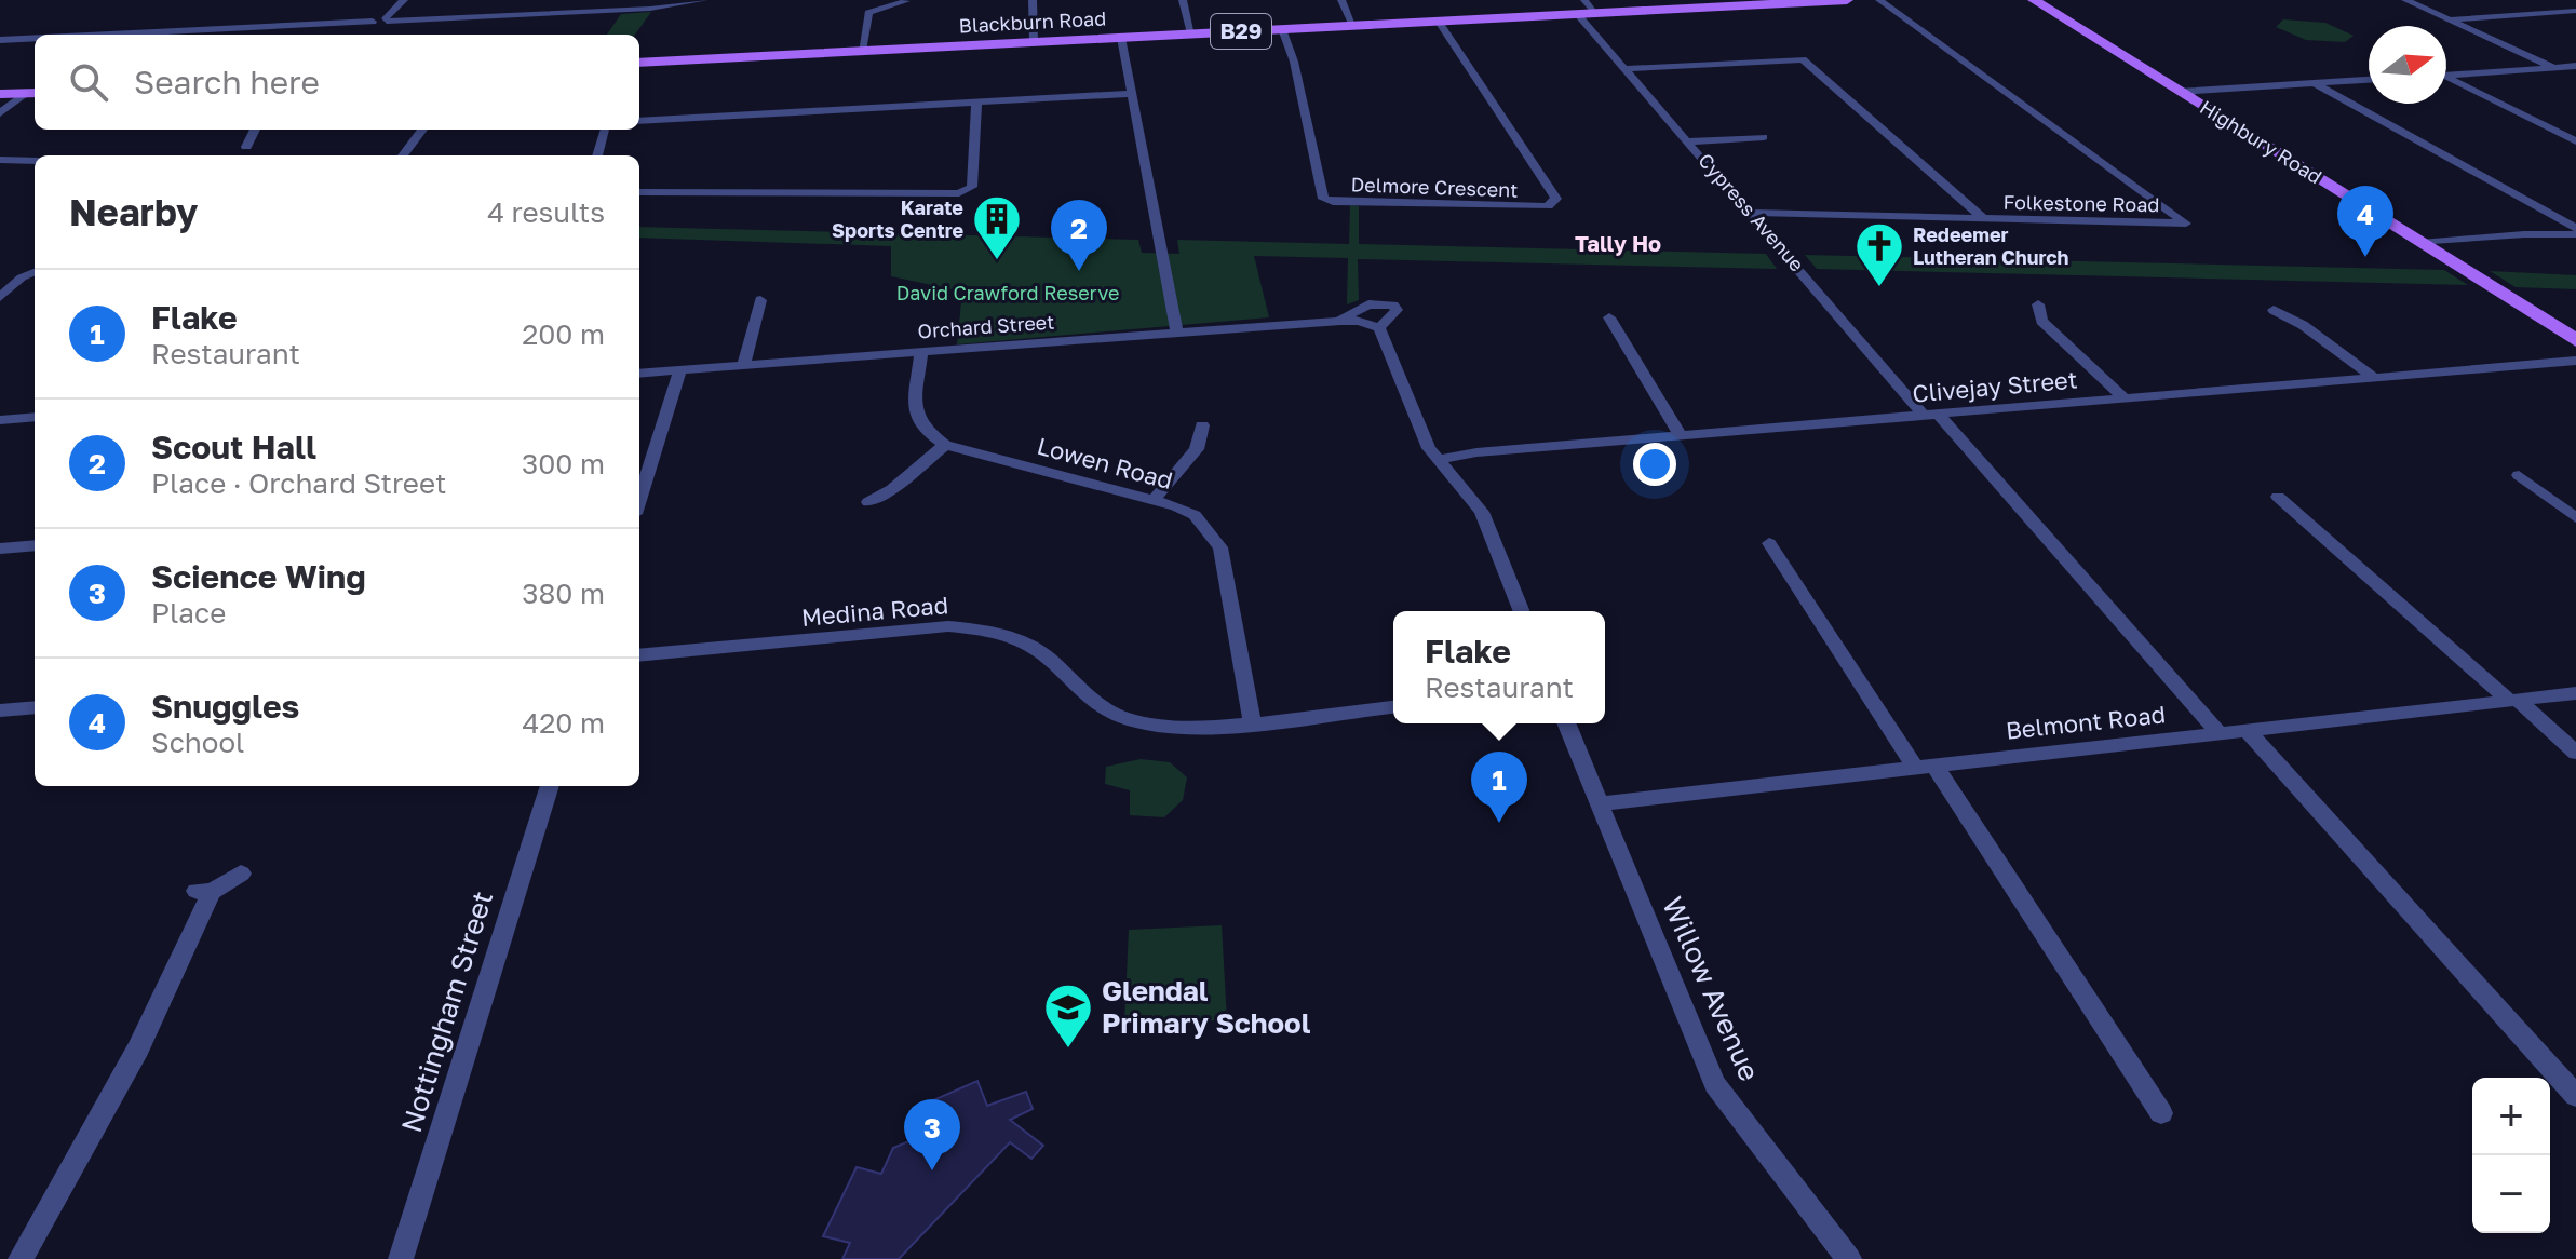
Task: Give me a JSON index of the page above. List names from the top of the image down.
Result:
{
  "streets": {
    "main road": ["Blackburn Road", "B29", "Highbury Road"],
    "street": [
      "Delmore Crescent",
      "Folkestone Road",
      "Cypress Avenue",
      "Orchard Street",
      "Clivejay Street",
      "Lowen Road",
      "Medina Road",
      "Belmont Road",
      "Willow Avenue",
      "Nottingham Street"
    ]
  },
  "crossings": [
    ["Blackburn Road", "Delmore Crescent"],
    ["Blackburn Road", "Cypress Avenue"],
    ["Folkestone Road", "Cypress Avenue"],
    ["Cypress Avenue", "Clivejay Street"],
    ["Cypress Avenue", "Belmont Road"],
    ["Orchard Street", "Lowen Road"],
    ["Lowen Road", "Medina Road"],
    ["Belmont Road", "Willow Avenue"]
  ],
  "districts": ["Tally Ho"],
  "parks": ["David Crawford Reserve"],
  "places": {
    "building": ["Karate Sports Centre"],
    "church": ["Redeemer Lutheran Church"],
    "school or university": ["Glendal Primary School"]
  },
  "north": "right",
  "page": {
    "search": "Search here",
    "heading": ["Nearby", "4 results"],
    "pins": [
      "4",
      "2",
      "1",
      "3"
    ],
    "list": [
      {
        "mark": "1",
        "name": "Flake",
        "note": "Restaurant",
        "value": "200 m"
      },
      {
        "mark": "2",
        "name": "Scout Hall",
        "note": "Place · Orchard Street",
        "value": "300 m"
      },
      {
        "mark": "3",
        "name": "Science Wing",
        "note": "Place",
        "value": "380 m"
      },
      {
        "mark": "4",
        "name": "Snuggles",
        "note": "School",
        "value": "420 m"
      }
    ],
    "popup": ["Flake", "Restaurant"],
    "map_buttons": ["+", "−"]
  }
}
